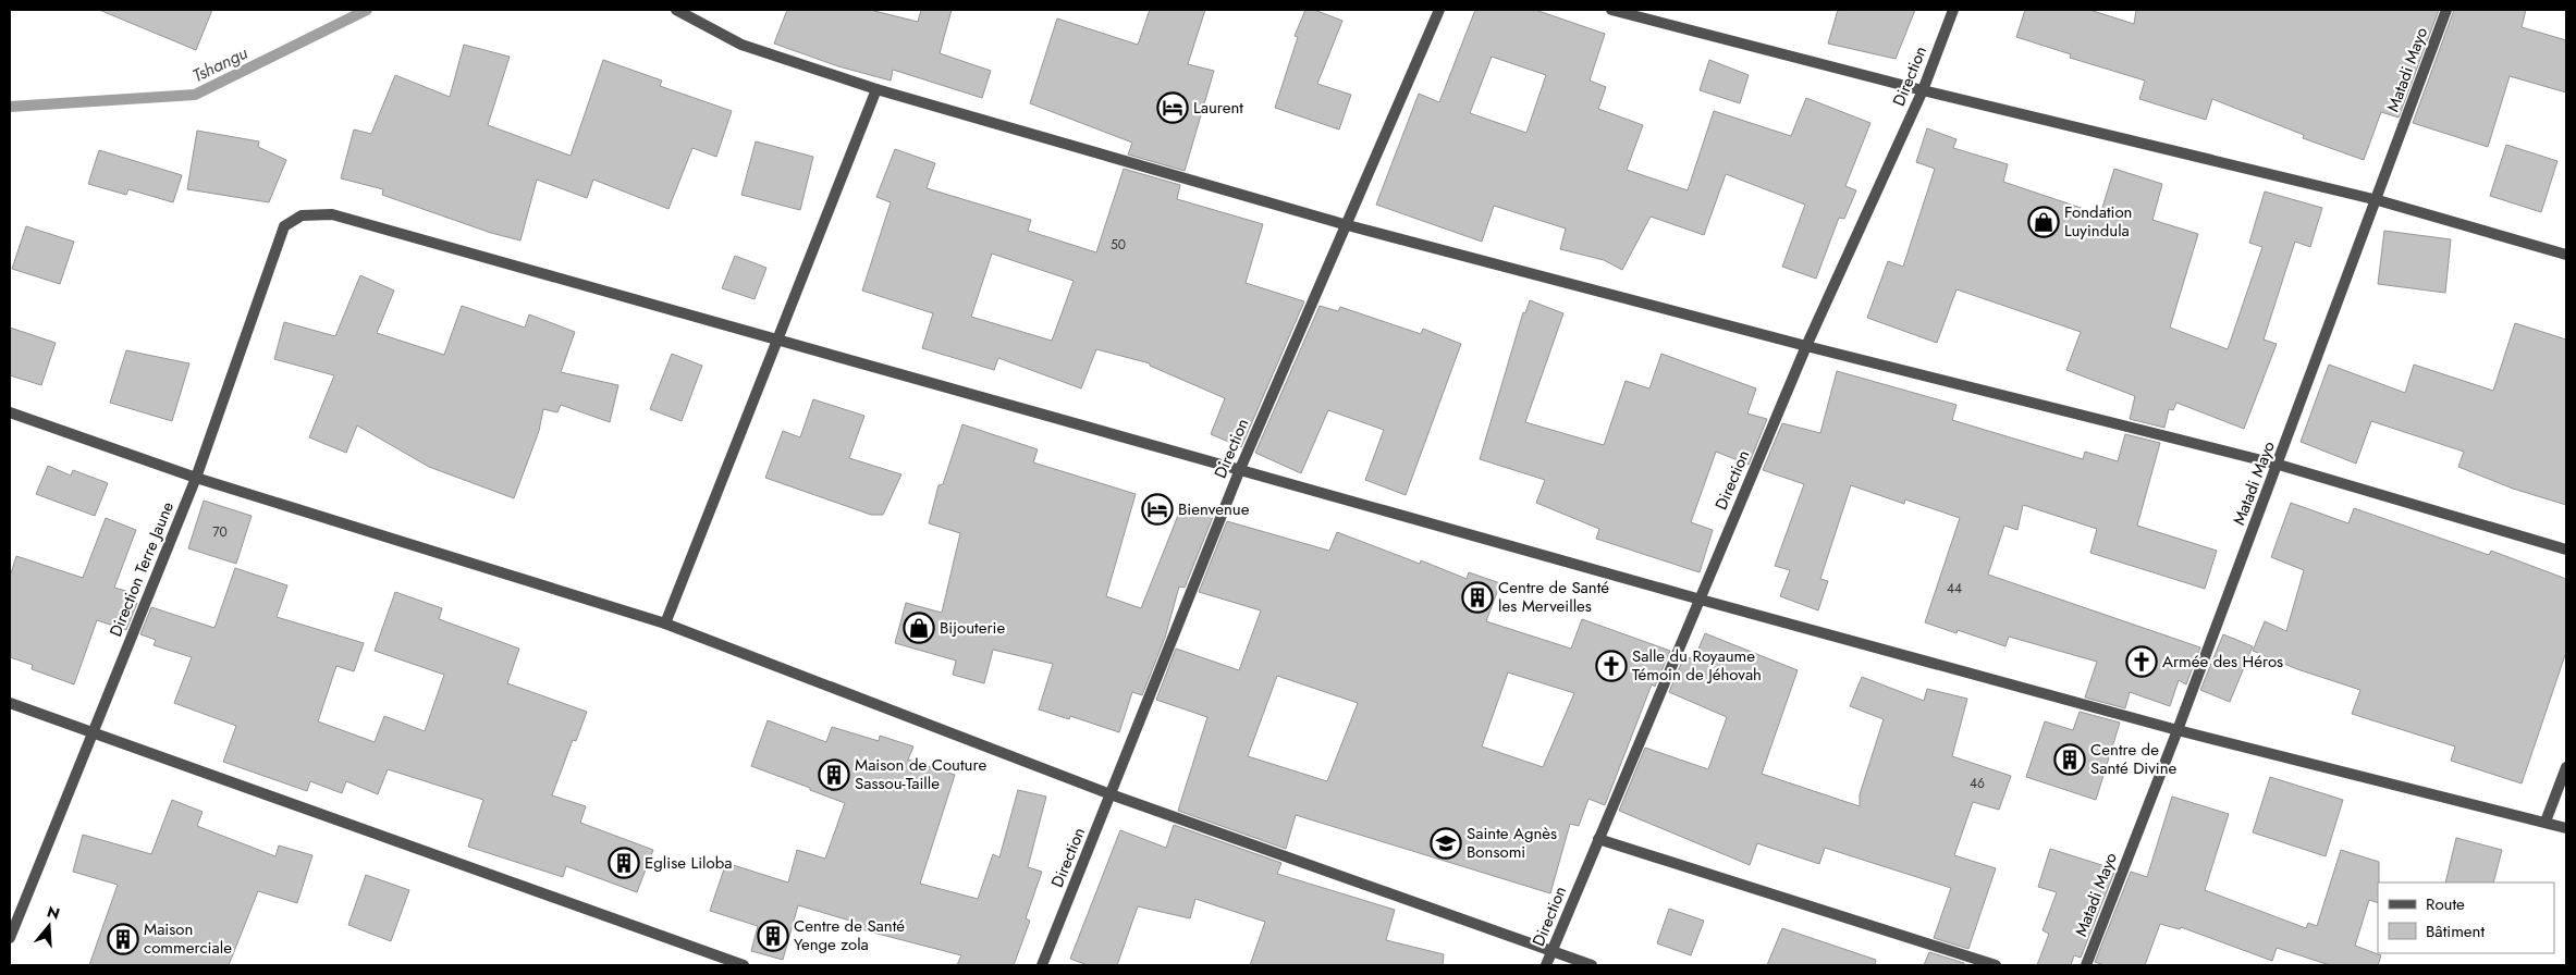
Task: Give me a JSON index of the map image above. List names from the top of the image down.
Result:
{
  "streets": {
    "street": ["Matadi Mayo", "Direction", "Direction Terre Jaune"]
  },
  "water": ["Tshangu"],
  "places": {
    "hotel": ["Laurent", "Bienvenue"],
    "shop": ["Fondation Luyindula", "Bijouterie"],
    "building": [
      "Centre de Santé les Merveilles",
      "Centre de Santé Divine",
      "Maison de Couture Sassou-Taille",
      "Eglise Liloba",
      "Centre de Santé Yenge zola",
      "Maison commerciale"
    ],
    "church": ["Armée des Héros", "Salle du Royaume Témoin de Jéhovah"],
    "school or university": ["Sainte Agnès Bonsomi"]
  },
  "house_numbers": [
    "50",
    "70",
    "44",
    "46"
  ],
  "legend": ["Route", "Bâtiment"],
  "north": "top"
}
